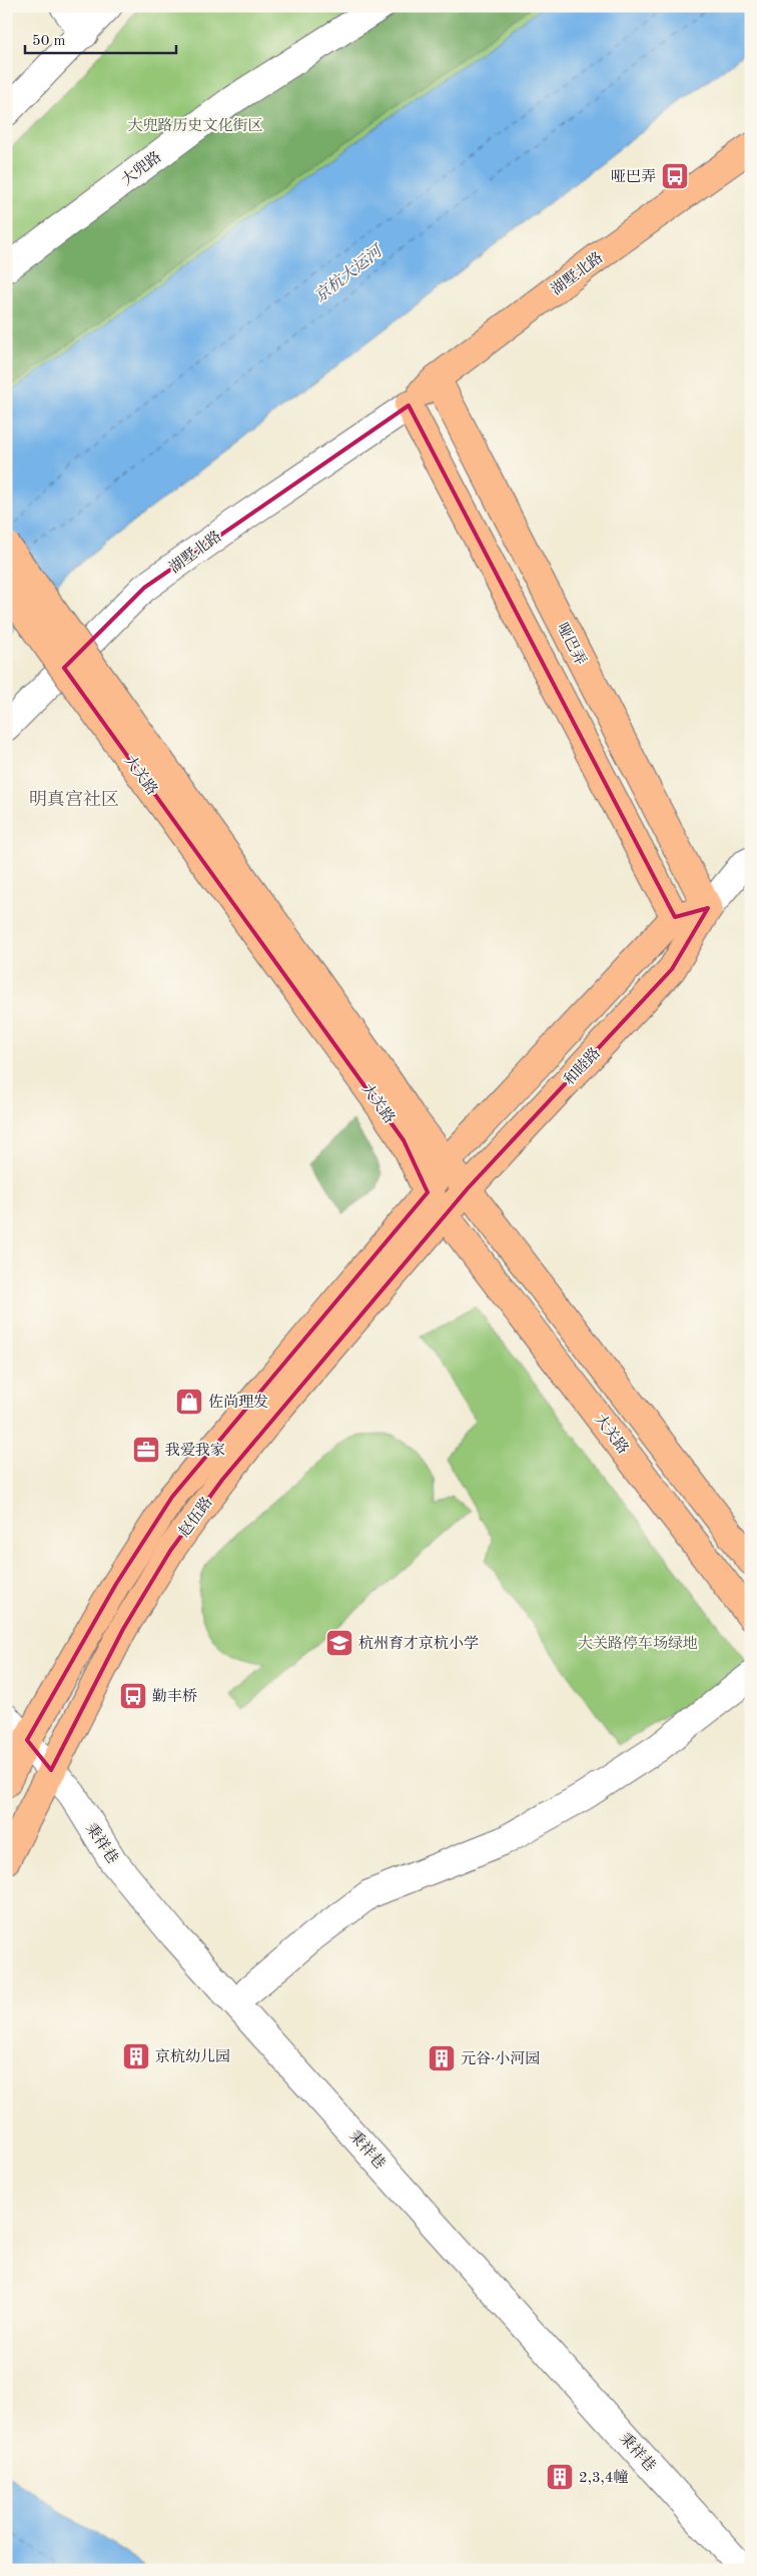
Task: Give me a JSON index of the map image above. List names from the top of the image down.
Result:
{
  "streets": {
    "main road": [
      "湖墅北路",
      "哑巴弄",
      "大关路",
      "和睦路",
      "赵伍路"
    ],
    "street": ["大兜路", "秉祥巷"]
  },
  "crossings": [
    ["湖墅北路", "哑巴弄"],
    ["哑巴弄", "和睦路"],
    ["大关路", "和睦路"],
    ["大关路", "赵伍路"],
    ["和睦路", "赵伍路"],
    ["赵伍路", "秉祥巷"]
  ],
  "districts": ["明真宫社区"],
  "water": ["京杭大运河"],
  "parks": ["大兜路历史文化街区", "大关路停车场绿地"],
  "places": {
    "bus stop": ["哑巴弄", "勤丰桥"],
    "shop": ["佐尚理发"],
    "office": ["我爱我家"],
    "school or university": ["杭州育才京杭小学"],
    "building": ["京杭幼儿园", "元谷·小河园", "2,3,4幢"]
  },
  "scale_bar": "50 m"
}
